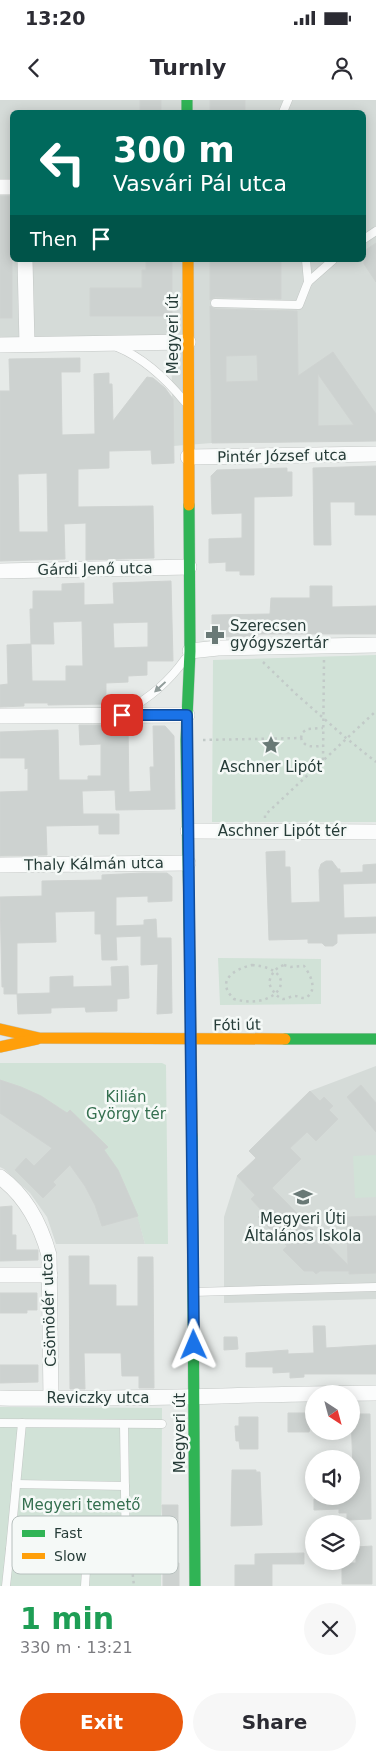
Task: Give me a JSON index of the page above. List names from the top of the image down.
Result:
{
  "streets": {
    "main road": ["Megyeri út", "Fóti út"],
    "street": [
      "Pintér József utca",
      "Gárdi Jenő utca",
      "Aschner Lipót tér",
      "Thaly Kálmán utca",
      "Csömödér utca",
      "Reviczky utca"
    ]
  },
  "crossings": [
    ["Megyeri út", "Pintér József utca"],
    ["Megyeri út", "Gárdi Jenő utca"],
    ["Megyeri út", "Aschner Lipót tér"],
    ["Megyeri út", "Thaly Kálmán utca"],
    ["Megyeri út", "Fóti út"],
    ["Megyeri út", "Reviczky utca"],
    ["Csömödér utca", "Reviczky utca"]
  ],
  "parks": ["Kilián György tér", "Megyeri temető"],
  "places": {
    "pharmacy": ["Szerecsen gyógyszertár"],
    "place": ["Aschner Lipót"],
    "school or university": ["Megyeri Úti Általános Iskola"]
  },
  "legend": ["Fast", "Slow"],
  "north": "bottom right",
  "page": {
    "status": "13:20",
    "header": "Turnly",
    "turn": ["300 m", "Vasvári Pál utca"],
    "then": "Then",
    "heading": ["1 min", "330 m · 13:21"],
    "buttons": ["Exit", "Share"]
  }
}
